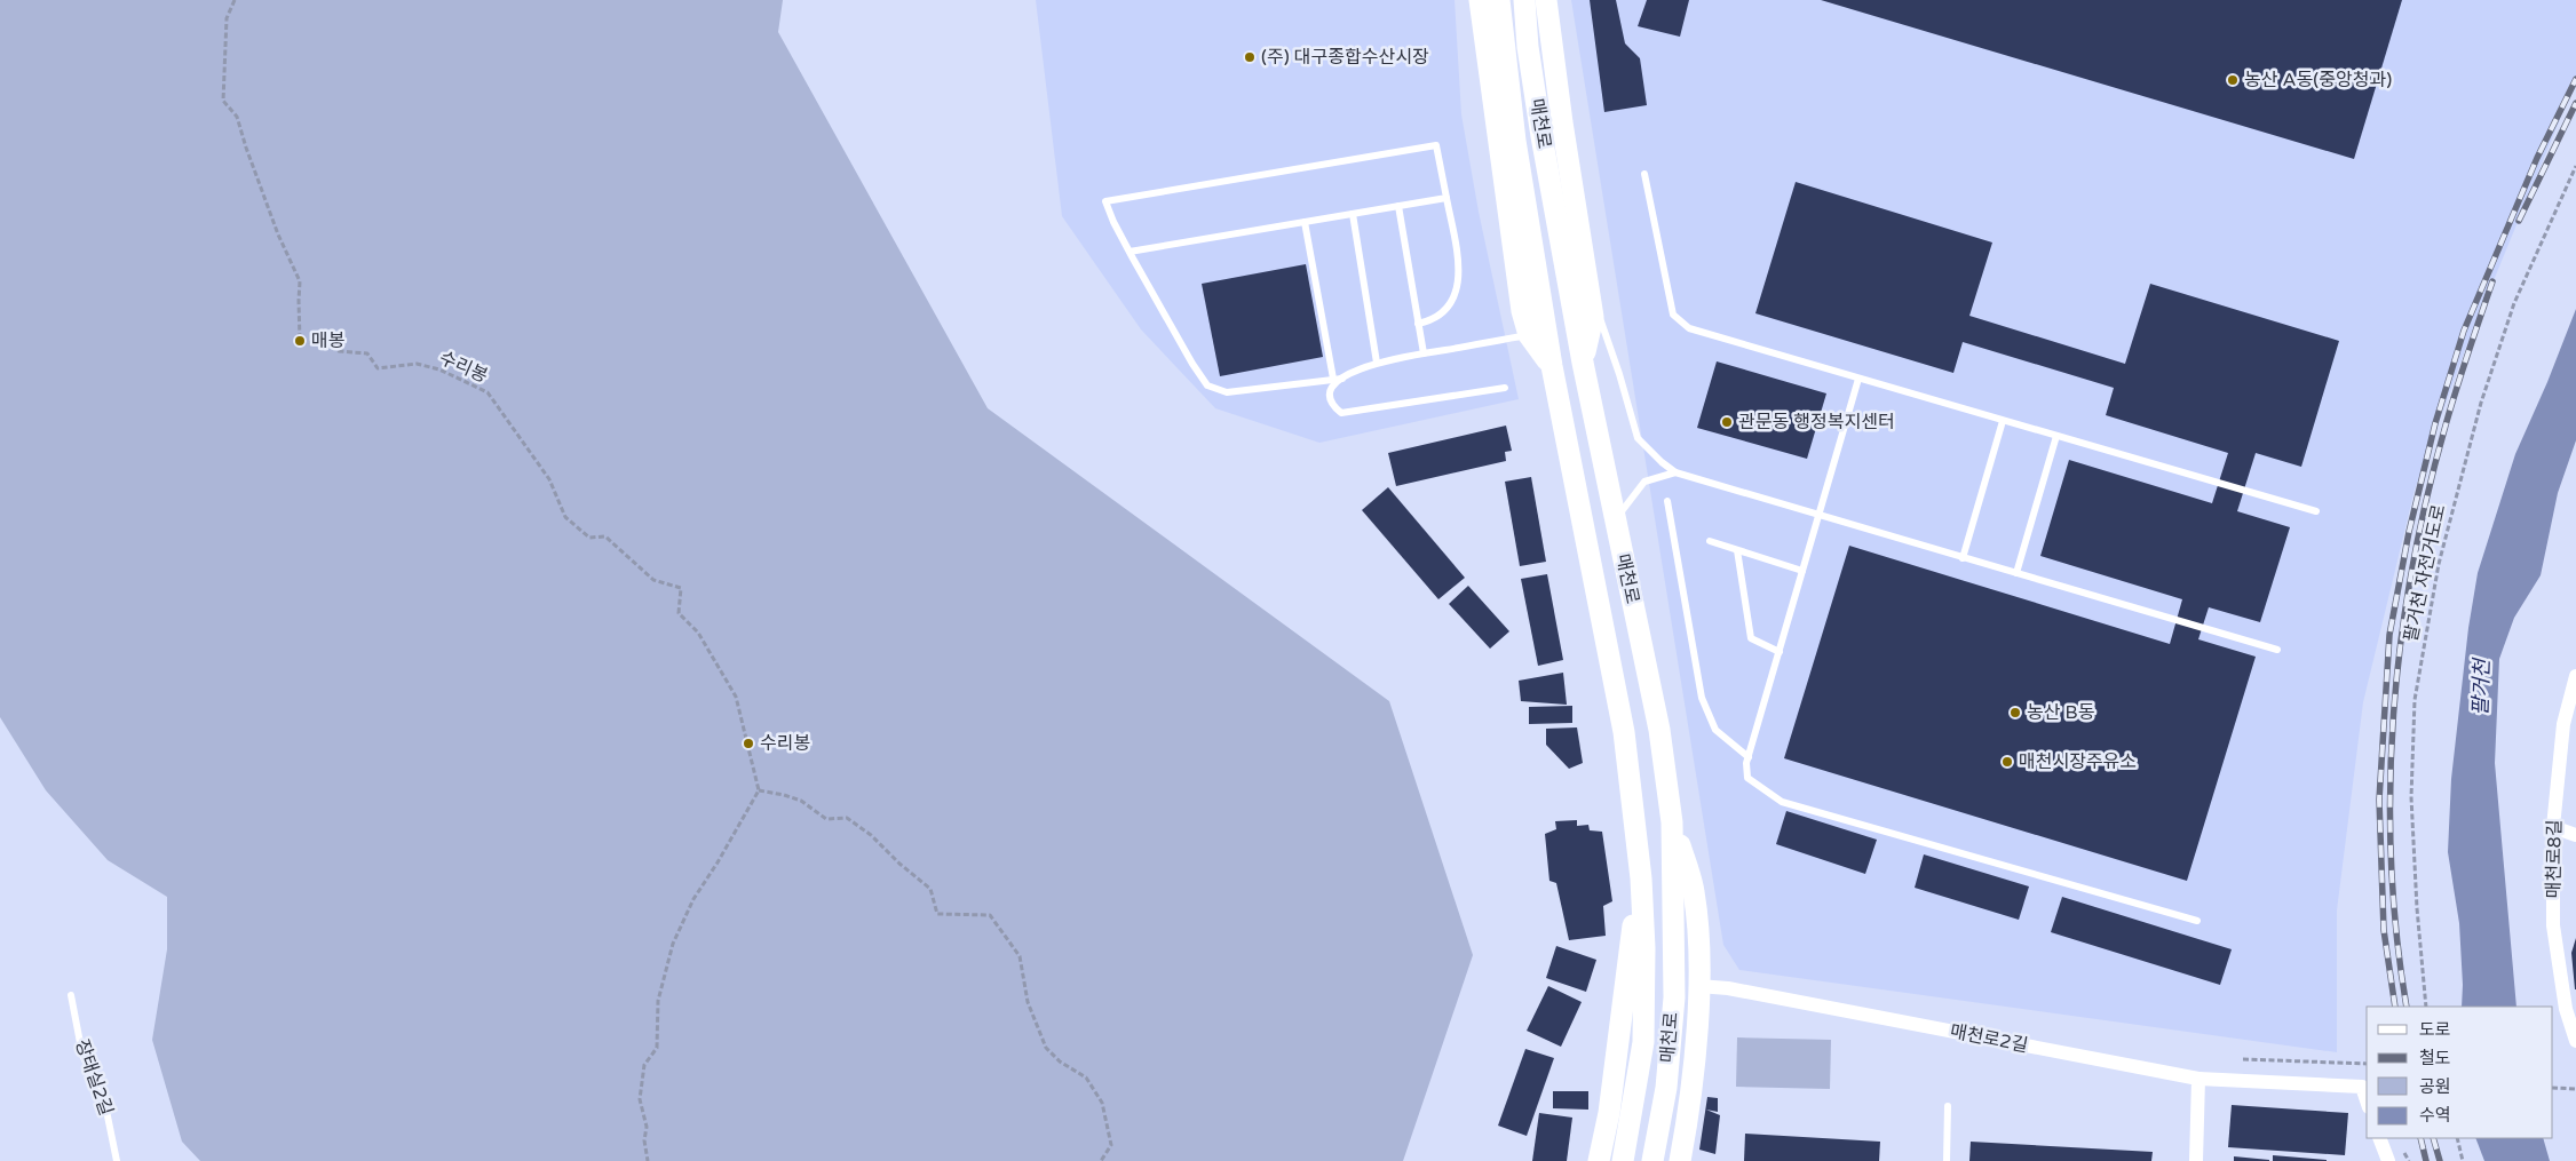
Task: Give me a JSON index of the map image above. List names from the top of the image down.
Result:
{
  "streets": {
    "main road": ["매천로"],
    "street": ["매천로8길", "매천로2길"],
    "lane": ["장태실2길"],
    "path": ["수리봉", "팔거천 자전거도로"]
  },
  "water": ["팔거천"],
  "places": [
    "(주) 대구종합수산시장",
    "농산 A동(중앙청과)",
    "매봉",
    "관문동 행정복지센터",
    "농산 B동",
    "수리봉",
    "매천시장주유소"
  ],
  "legend": [
    "도로",
    "철도",
    "공원",
    "수역"
  ]
}
